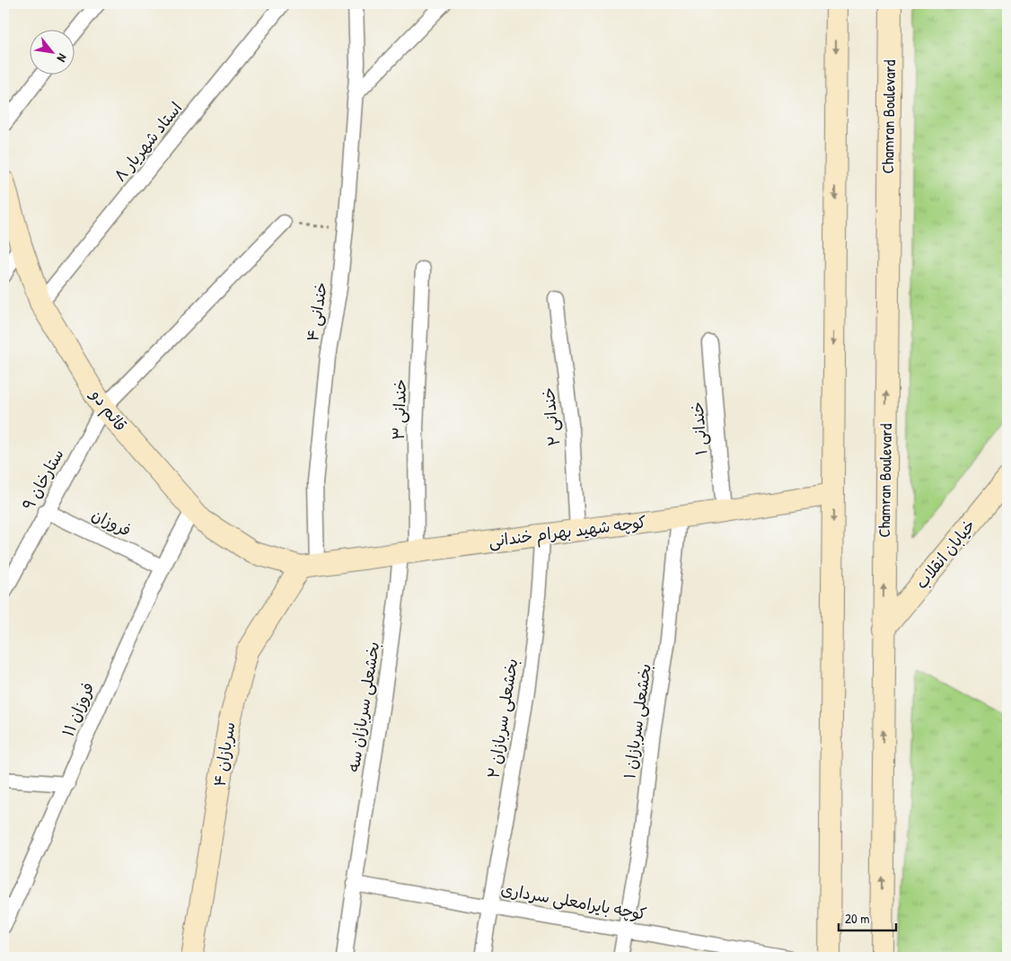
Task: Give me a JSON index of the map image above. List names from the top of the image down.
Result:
{
  "streets": {
    "main road": [
      "Chamran Boulevard",
      "قائم دو",
      "کوچه شهید بهرام خندانی",
      "خیابان انقلاب",
      "سربازان ۴"
    ],
    "street": [
      "استاد شهریار ۸",
      "خندانی ۴",
      "خندانی ۳",
      "خندانی ۲",
      "خندانی ۱",
      "۹ ستارخان",
      "فروزان",
      "بخشعلی سربازان سه",
      "۱۱ فروزان",
      "بخشعلی سربازان ۲",
      "بخشعلی سربازان ۱",
      "کوچه بایرامعلی سرداری"
    ]
  },
  "crossings": [
    ["Chamran Boulevard", "خیابان انقلاب"],
    ["استاد شهریار ۸", "قائم دو"],
    ["خندانی ۴", "قائم دو"],
    ["خندانی ۴", "کوچه شهید بهرام خندانی"],
    ["خندانی ۴", "سربازان ۴"],
    ["خندانی ۳", "کوچه شهید بهرام خندانی"],
    ["خندانی ۳", "بخشعلی سربازان سه"],
    ["قائم دو", "۹ ستارخان"],
    ["قائم دو", "کوچه شهید بهرام خندانی"],
    ["قائم دو", "۱۱ فروزان"],
    ["قائم دو", "سربازان ۴"],
    ["خندانی ۲", "کوچه شهید بهرام خندانی"],
    ["خندانی ۱", "کوچه شهید بهرام خندانی"],
    ["۹ ستارخان", "فروزان"],
    ["فروزان", "۱۱ فروزان"],
    ["کوچه شهید بهرام خندانی", "بخشعلی سربازان سه"],
    ["کوچه شهید بهرام خندانی", "بخشعلی سربازان ۲"],
    ["کوچه شهید بهرام خندانی", "بخشعلی سربازان ۱"],
    ["کوچه شهید بهرام خندانی", "سربازان ۴"],
    ["بخشعلی سربازان سه", "کوچه بایرامعلی سرداری"],
    ["بخشعلی سربازان ۲", "کوچه بایرامعلی سرداری"],
    ["بخشعلی سربازان ۱", "کوچه بایرامعلی سرداری"]
  ],
  "scale_bar": "20 m",
  "north": "bottom right"
}
